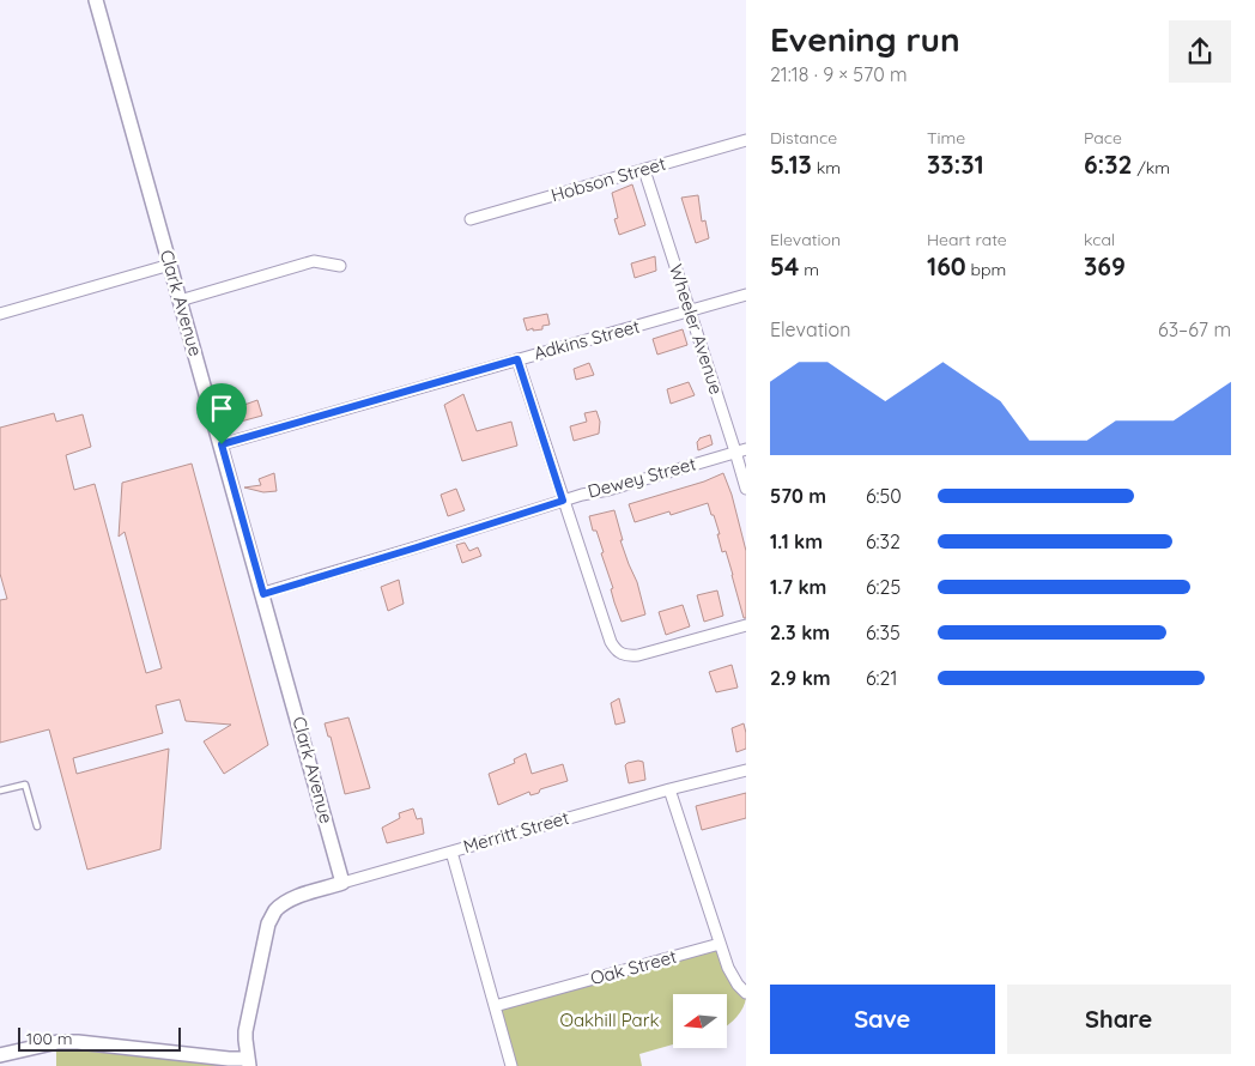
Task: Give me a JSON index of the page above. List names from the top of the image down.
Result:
{
  "streets": {
    "street": [
      "Hobson Street",
      "Clark Avenue",
      "Wheeler Avenue",
      "Adkins Street",
      "Dewey Street",
      "Merritt Street",
      "Oak Street"
    ]
  },
  "crossings": [
    ["Hobson Street", "Wheeler Avenue"],
    ["Clark Avenue", "Adkins Street"],
    ["Clark Avenue", "Dewey Street"],
    ["Clark Avenue", "Merritt Street"],
    ["Wheeler Avenue", "Adkins Street"],
    ["Wheeler Avenue", "Dewey Street"]
  ],
  "parks": ["Oakhill Park"],
  "scale_bar": "100 m",
  "north": "left",
  "page": {
    "heading": ["Evening run", "21:18 · 9 × 570 m"],
    "stats": [
      ["Distance", "5.13 km"],
      ["Time", "33:31"],
      ["Pace", "6:32 /km"],
      ["Elevation", "54 m"],
      ["Heart rate", "160 bpm"],
      ["kcal", "369"]
    ],
    "chart": ["Elevation", "63–67 m"],
    "list": [
      {
        "name": "570 m",
        "note": "6:50"
      },
      {
        "name": "1.1 km",
        "note": "6:32"
      },
      {
        "name": "1.7 km",
        "note": "6:25"
      },
      {
        "name": "2.3 km",
        "note": "6:35"
      },
      {
        "name": "2.9 km",
        "note": "6:21"
      }
    ],
    "buttons": ["Save", "Share"],
    "scale": "100 m"
  }
}
